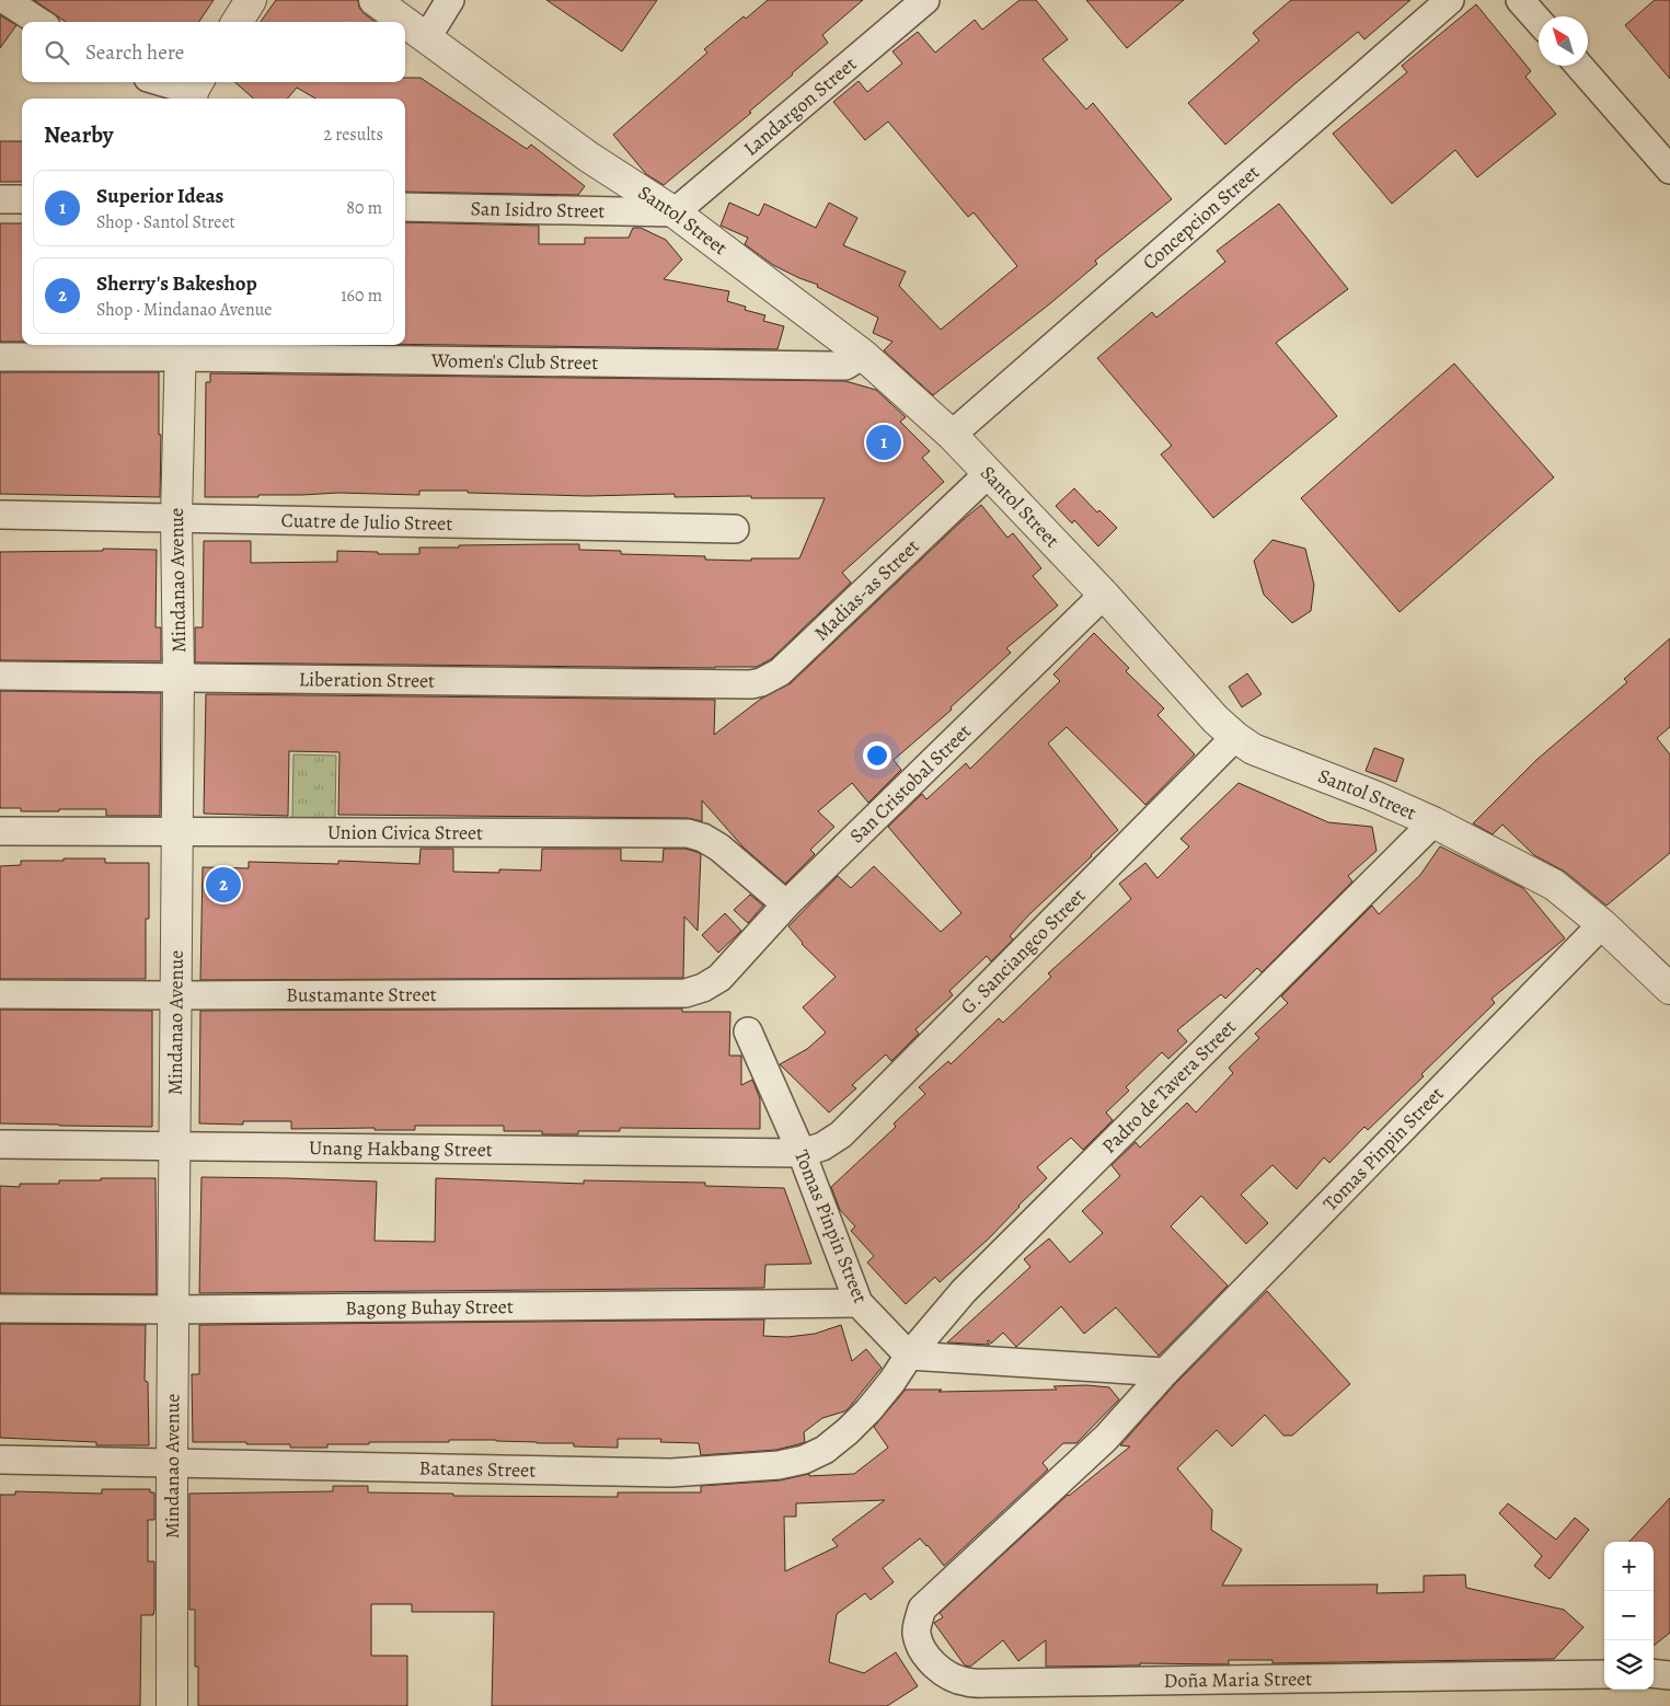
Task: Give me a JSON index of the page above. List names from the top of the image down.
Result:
{
  "streets": {
    "street": [
      "Landargon Street",
      "San Isidro Street",
      "Concepcion Street",
      "Santol Street",
      "Women's Club Street",
      "Cuatre de Julio Street",
      "Mindanao Avenue",
      "Madias-as Street",
      "Liberation Street",
      "San Cristobal Street",
      "Union Civica Street",
      "G. Sanciangco Street",
      "Bustamante Street",
      "Padro de Tavera Street",
      "Unang Hakbang Street",
      "Tomas Pinpin Street",
      "Bagong Buhay Street",
      "Batanes Street",
      "Doña Maria Street"
    ]
  },
  "crossings": [
    ["Landargon Street", "San Isidro Street"],
    ["Landargon Street", "Santol Street"],
    ["San Isidro Street", "Santol Street"],
    ["Concepcion Street", "Santol Street"],
    ["Santol Street", "Women's Club Street"],
    ["Santol Street", "Madias-as Street"],
    ["Santol Street", "San Cristobal Street"],
    ["Santol Street", "G. Sanciangco Street"],
    ["Santol Street", "Padro de Tavera Street"],
    ["Santol Street", "Tomas Pinpin Street"],
    ["Women's Club Street", "Mindanao Avenue"],
    ["Cuatre de Julio Street", "Mindanao Avenue"],
    ["Mindanao Avenue", "Liberation Street"],
    ["Mindanao Avenue", "Union Civica Street"],
    ["Mindanao Avenue", "Bustamante Street"],
    ["Mindanao Avenue", "Unang Hakbang Street"],
    ["Mindanao Avenue", "Bagong Buhay Street"],
    ["Mindanao Avenue", "Batanes Street"],
    ["Madias-as Street", "Liberation Street"],
    ["San Cristobal Street", "Union Civica Street"],
    ["San Cristobal Street", "Bustamante Street"],
    ["G. Sanciangco Street", "Unang Hakbang Street"],
    ["G. Sanciangco Street", "Tomas Pinpin Street"],
    ["Padro de Tavera Street", "Tomas Pinpin Street"],
    ["Padro de Tavera Street", "Batanes Street"],
    ["Unang Hakbang Street", "Tomas Pinpin Street"],
    ["Tomas Pinpin Street", "Bagong Buhay Street"],
    ["Tomas Pinpin Street", "Batanes Street"],
    ["Tomas Pinpin Street", "Doña Maria Street"]
  ],
  "north": "top left",
  "page": {
    "search": "Search here",
    "heading": ["Nearby", "2 results"],
    "list": [
      {
        "mark": "1",
        "name": "Superior Ideas",
        "note": "Shop · Santol Street",
        "value": "80 m"
      },
      {
        "mark": "2",
        "name": "Sherry's Bakeshop",
        "note": "Shop · Mindanao Avenue",
        "value": "160 m"
      }
    ],
    "pins": ["1", "2"],
    "map_buttons": ["+", "−"]
  }
}
